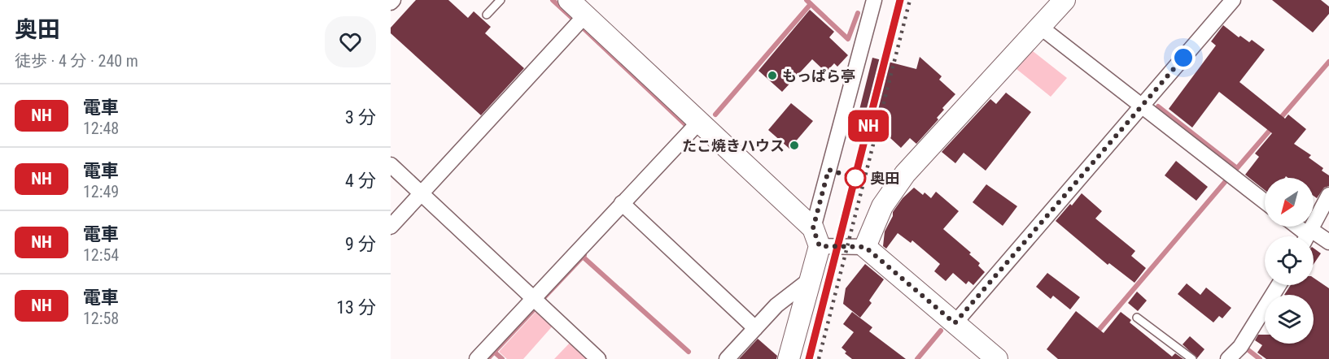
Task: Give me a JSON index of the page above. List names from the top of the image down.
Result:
{
  "places": ["もっぱら亭", "たこ焼きハウス", "奥田"],
  "north": "bottom left",
  "page": {
    "heading": ["奥田", "徒歩 · 4 分 · 240 m"],
    "on_map": "NH",
    "list": [
      {
        "mark": "NH",
        "name": "電車",
        "note": "12:48",
        "value": "3 分"
      },
      {
        "mark": "NH",
        "name": "電車",
        "note": "12:49",
        "value": "4 分"
      },
      {
        "mark": "NH",
        "name": "電車",
        "note": "12:54",
        "value": "9 分"
      },
      {
        "mark": "NH",
        "name": "電車",
        "note": "12:58",
        "value": "13 分"
      }
    ]
  }
}
